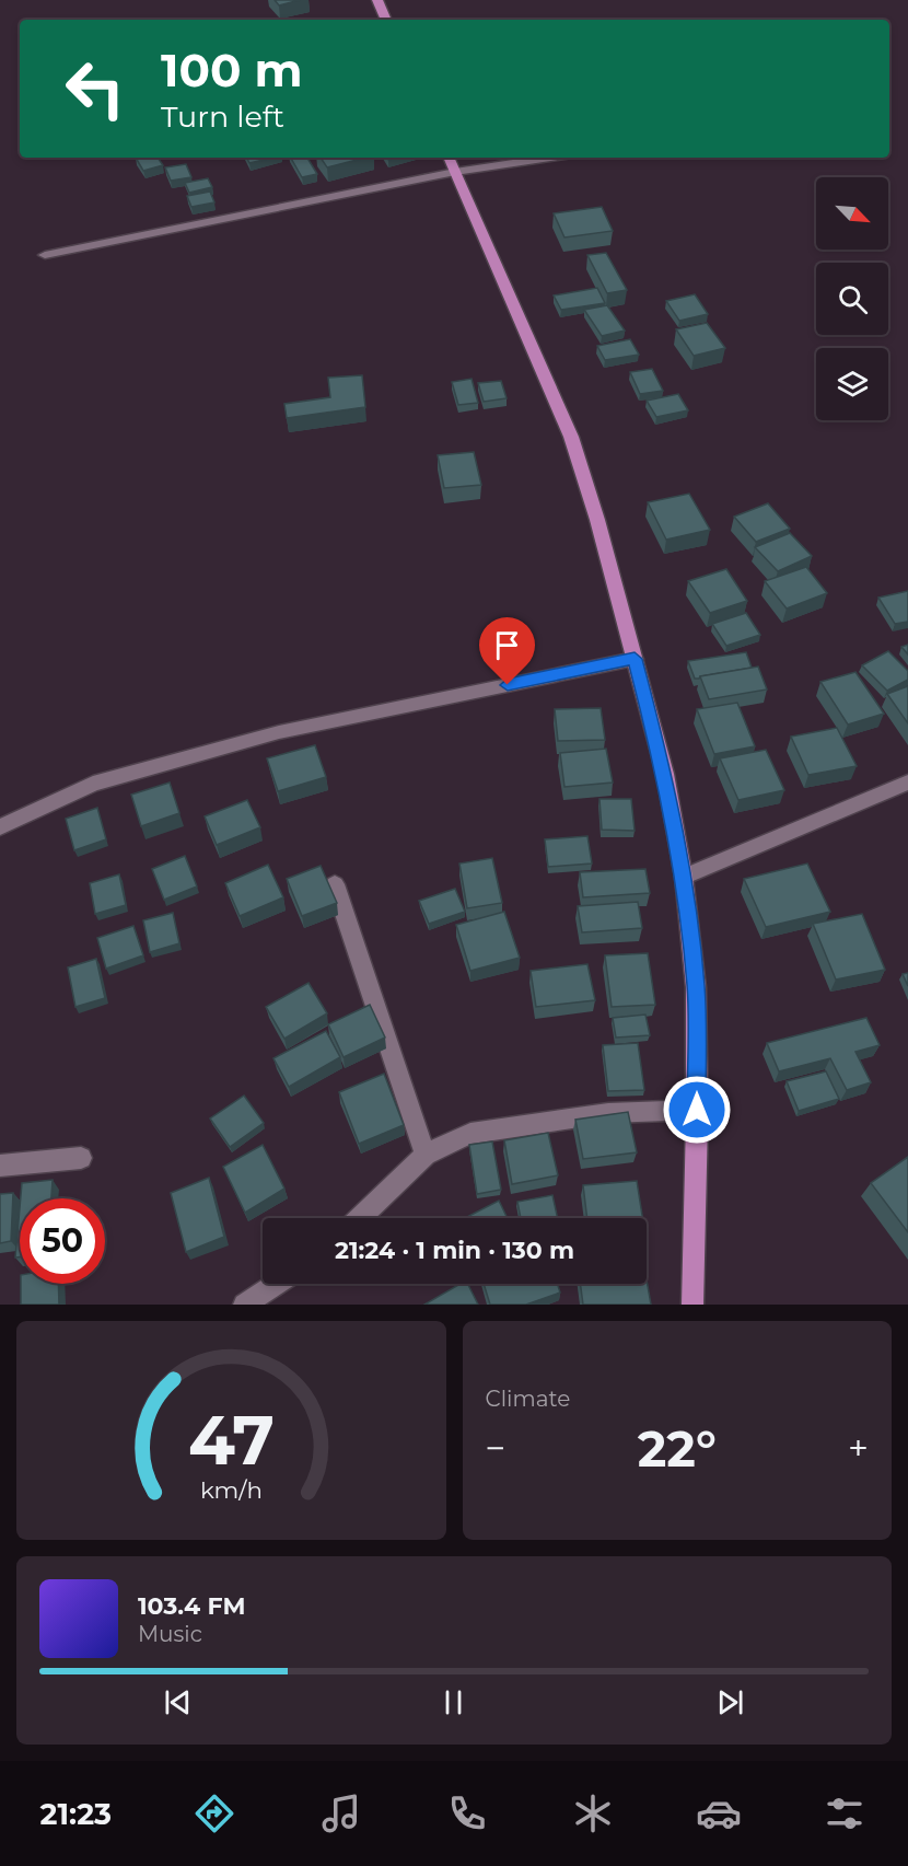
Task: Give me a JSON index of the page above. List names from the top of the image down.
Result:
{
  "north": "bottom right",
  "page": {
    "turn": ["100 m", "Turn left"],
    "limit": "50",
    "trip": "21:24 · 1 min · 130 m",
    "tile": "Climate",
    "heat": ["−", "22°", "+"],
    "song": ["103.4 FM", "Music"],
    "tabs": "21:23",
    "gauge": ["47", "km/h"]
  }
}
